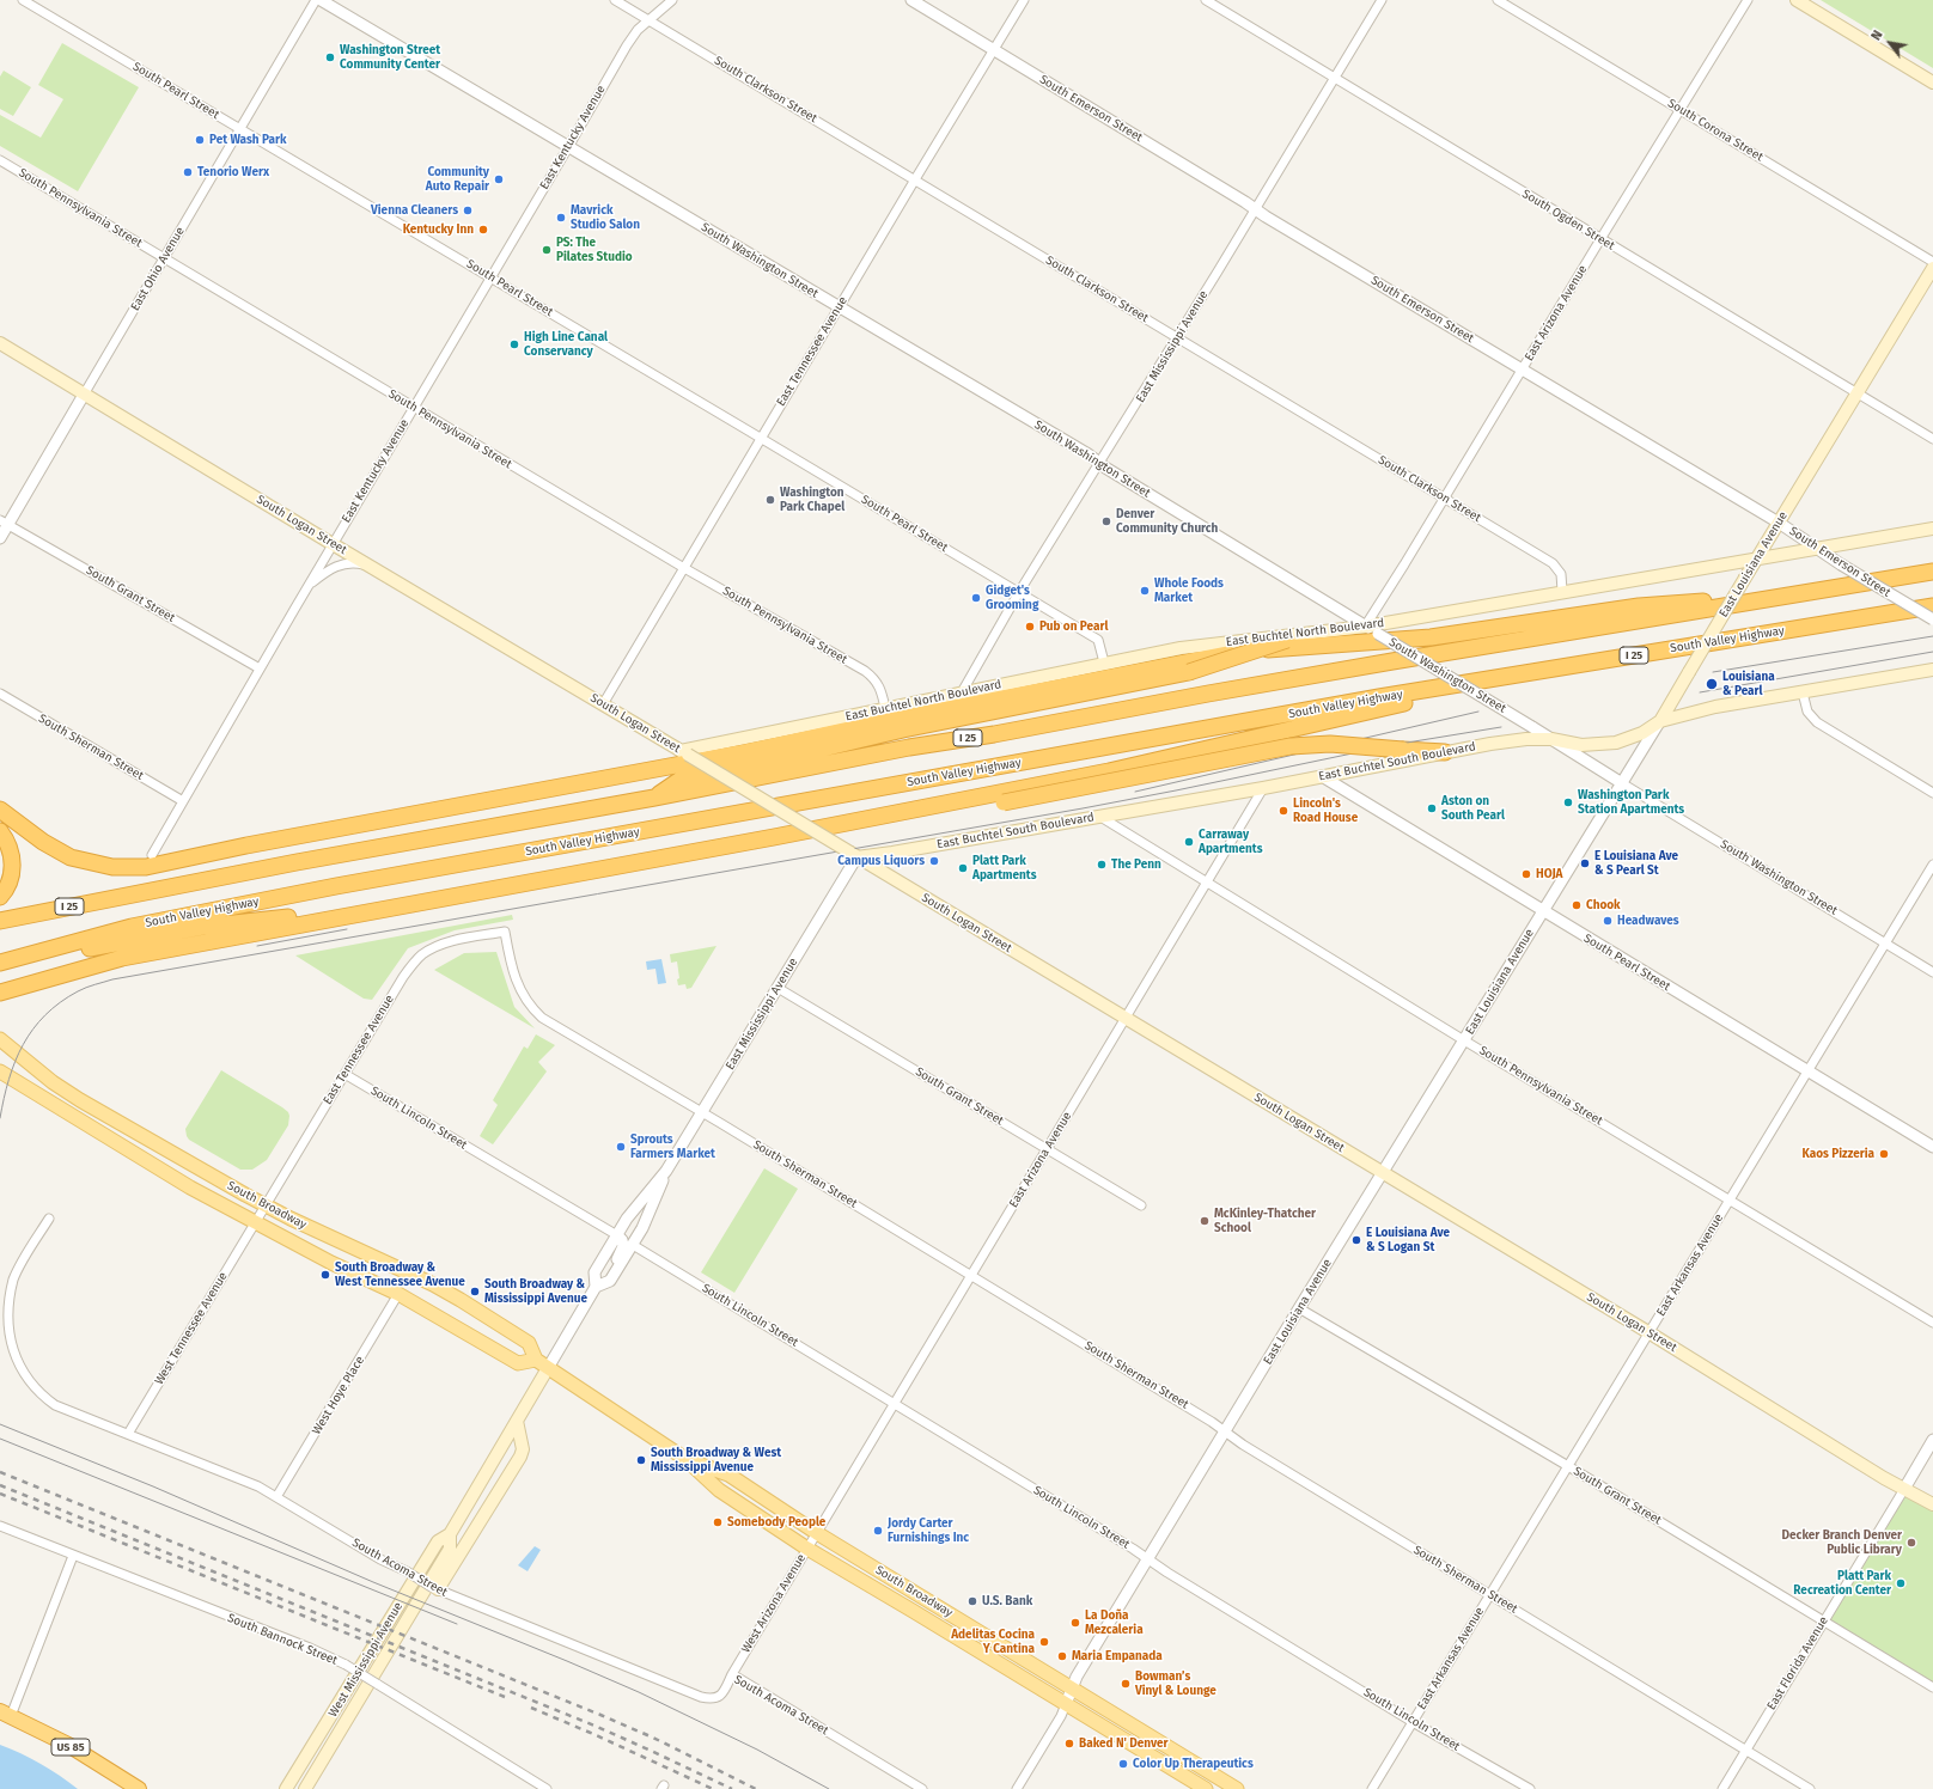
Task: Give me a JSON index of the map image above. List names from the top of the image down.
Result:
{
  "streets": {
    "highway": ["South Valley Highway", "I 25", "US 85"],
    "main road": [
      "South Logan Street",
      "East Louisiana Avenue",
      "East Buchtel North Boulevard",
      "East Buchtel South Boulevard",
      "South Broadway",
      "West Mississippi Avenue"
    ],
    "street": [
      "South Clarkson Street",
      "South Pearl Street",
      "South Emerson Street",
      "South Corona Street",
      "East Kentucky Avenue",
      "South Pennsylvania Street",
      "South Ogden Street",
      "South Washington Street",
      "East Ohio Avenue",
      "East Arizona Avenue",
      "East Mississippi Avenue",
      "East Tennessee Avenue",
      "South Grant Street",
      "South Sherman Street",
      "South Lincoln Street",
      "East Arkansas Avenue",
      "West Tennessee Avenue",
      "West Hoye Place",
      "South Acoma Street",
      "West Arizona Avenue",
      "South Bannock Street",
      "East Florida Avenue"
    ]
  },
  "crossings": [
    ["South Clarkson Street", "East Kentucky Avenue"],
    ["South Clarkson Street", "East Arizona Avenue"],
    ["South Clarkson Street", "East Mississippi Avenue"],
    ["South Clarkson Street", "East Tennessee Avenue"],
    ["South Clarkson Street", "East Buchtel North Boulevard"],
    ["South Pearl Street", "East Kentucky Avenue"],
    ["South Pearl Street", "East Ohio Avenue"],
    ["South Pearl Street", "East Mississippi Avenue"],
    ["South Pearl Street", "East Tennessee Avenue"],
    ["South Pearl Street", "East Louisiana Avenue"],
    ["South Pearl Street", "East Buchtel North Boulevard"],
    ["South Pearl Street", "East Buchtel South Boulevard"],
    ["South Pearl Street", "East Arkansas Avenue"],
    ["South Emerson Street", "East Arizona Avenue"],
    ["South Emerson Street", "East Mississippi Avenue"],
    ["South Emerson Street", "East Tennessee Avenue"],
    ["South Emerson Street", "East Louisiana Avenue"],
    ["South Emerson Street", "East Buchtel North Boulevard"],
    ["South Corona Street", "East Arizona Avenue"],
    ["East Kentucky Avenue", "South Pennsylvania Street"],
    ["East Kentucky Avenue", "South Washington Street"],
    ["East Kentucky Avenue", "South Logan Street"],
    ["East Kentucky Avenue", "South Grant Street"],
    ["East Kentucky Avenue", "South Sherman Street"],
    ["South Pennsylvania Street", "East Ohio Avenue"],
    ["South Pennsylvania Street", "East Arizona Avenue"],
    ["South Pennsylvania Street", "East Tennessee Avenue"],
    ["South Pennsylvania Street", "East Louisiana Avenue"],
    ["South Pennsylvania Street", "East Buchtel North Boulevard"],
    ["South Pennsylvania Street", "East Buchtel South Boulevard"],
    ["South Pennsylvania Street", "East Arkansas Avenue"],
    ["South Ogden Street", "East Arizona Avenue"],
    ["South Ogden Street", "East Mississippi Avenue"],
    ["South Ogden Street", "East Louisiana Avenue"],
    ["South Washington Street", "East Arizona Avenue"],
    ["South Washington Street", "East Mississippi Avenue"],
    ["South Washington Street", "East Tennessee Avenue"],
    ["South Washington Street", "East Louisiana Avenue"],
    ["South Washington Street", "East Buchtel North Boulevard"],
    ["South Washington Street", "East Buchtel South Boulevard"],
    ["South Washington Street", "East Arkansas Avenue"],
    ["East Ohio Avenue", "South Logan Street"],
    ["East Ohio Avenue", "South Grant Street"],
    ["East Arizona Avenue", "South Logan Street"],
    ["East Arizona Avenue", "South Grant Street"],
    ["East Arizona Avenue", "East Buchtel North Boulevard"],
    ["East Arizona Avenue", "South Sherman Street"],
    ["East Arizona Avenue", "East Buchtel South Boulevard"],
    ["East Arizona Avenue", "South Lincoln Street"],
    ["East Arizona Avenue", "South Broadway"],
    ["East Arizona Avenue", "West Arizona Avenue"],
    ["East Mississippi Avenue", "South Logan Street"],
    ["East Mississippi Avenue", "South Grant Street"],
    ["East Mississippi Avenue", "East Buchtel North Boulevard"],
    ["East Mississippi Avenue", "South Sherman Street"],
    ["East Mississippi Avenue", "East Buchtel South Boulevard"],
    ["East Mississippi Avenue", "South Lincoln Street"],
    ["East Mississippi Avenue", "South Broadway"],
    ["East Mississippi Avenue", "West Mississippi Avenue"],
    ["East Tennessee Avenue", "South Logan Street"],
    ["East Tennessee Avenue", "South Sherman Street"],
    ["East Tennessee Avenue", "South Lincoln Street"],
    ["East Tennessee Avenue", "South Broadway"],
    ["East Tennessee Avenue", "West Tennessee Avenue"],
    ["South Logan Street", "East Louisiana Avenue"],
    ["South Logan Street", "East Buchtel North Boulevard"],
    ["South Logan Street", "East Buchtel South Boulevard"],
    ["South Logan Street", "East Arkansas Avenue"],
    ["South Logan Street", "East Florida Avenue"],
    ["East Louisiana Avenue", "South Grant Street"],
    ["East Louisiana Avenue", "East Buchtel North Boulevard"],
    ["East Louisiana Avenue", "South Sherman Street"],
    ["East Louisiana Avenue", "East Buchtel South Boulevard"],
    ["East Louisiana Avenue", "South Lincoln Street"],
    ["East Louisiana Avenue", "South Broadway"],
    ["South Grant Street", "East Arkansas Avenue"],
    ["South Grant Street", "East Florida Avenue"],
    ["South Sherman Street", "East Arkansas Avenue"],
    ["South Sherman Street", "East Florida Avenue"],
    ["South Lincoln Street", "East Arkansas Avenue"],
    ["South Broadway", "West Tennessee Avenue"],
    ["South Broadway", "West Hoye Place"],
    ["South Broadway", "West Arizona Avenue"],
    ["South Broadway", "West Mississippi Avenue"],
    ["West Tennessee Avenue", "South Acoma Street"],
    ["West Hoye Place", "South Acoma Street"],
    ["South Acoma Street", "West Arizona Avenue"]
  ],
  "places": [
    "Washington Street Community Center",
    "Pet Wash Park",
    "Tenorio Werx",
    "Community Auto Repair",
    "Vienna Cleaners",
    "Mavrick Studio Salon",
    "Kentucky Inn",
    "PS: The Pilates Studio",
    "High Line Canal Conservancy",
    "Washington Park Chapel",
    "Denver Community Church",
    "Whole Foods Market",
    "Gidget's Grooming",
    "Pub on Pearl",
    "Louisiana & Pearl",
    "Washington Park Station Apartments",
    "Aston on South Pearl",
    "Lincoln's Road House",
    "Carraway Apartments",
    "Campus Liquors",
    "E Louisiana Ave & S Pearl St",
    "The Penn",
    "Platt Park Apartments",
    "HOJA",
    "Chook",
    "Headwaves",
    "Sprouts Farmers Market",
    "Kaos Pizzeria",
    "McKinley-Thatcher School",
    "E Louisiana Ave & S Logan St",
    "South Broadway & West Tennessee Avenue",
    "South Broadway & Mississippi Avenue",
    "South Broadway & West Mississippi Avenue",
    "Somebody People",
    "Jordy Carter Furnishings Inc",
    "Decker Branch Denver Public Library",
    "Platt Park Recreation Center",
    "U.S. Bank",
    "La Doña Mezcaleria",
    "Adelitas Cocina Y Cantina",
    "Maria Empanada",
    "Bowman’s Vinyl & Lounge",
    "Baked N' Denver",
    "Color Up Therapeutics"
  ],
  "north": "top left"
}
